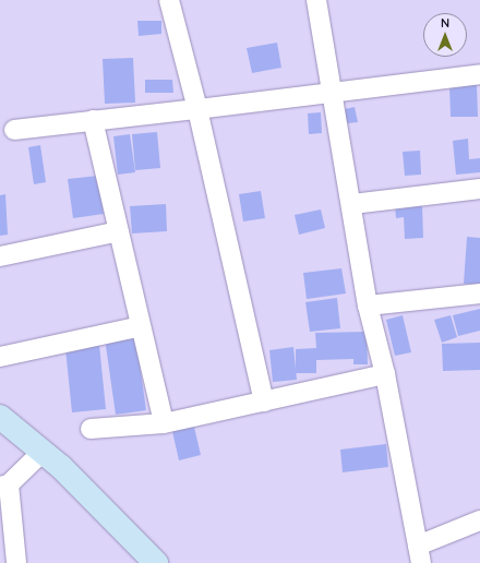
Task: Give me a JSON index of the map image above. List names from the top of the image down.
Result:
{
  "north": "top"
}
